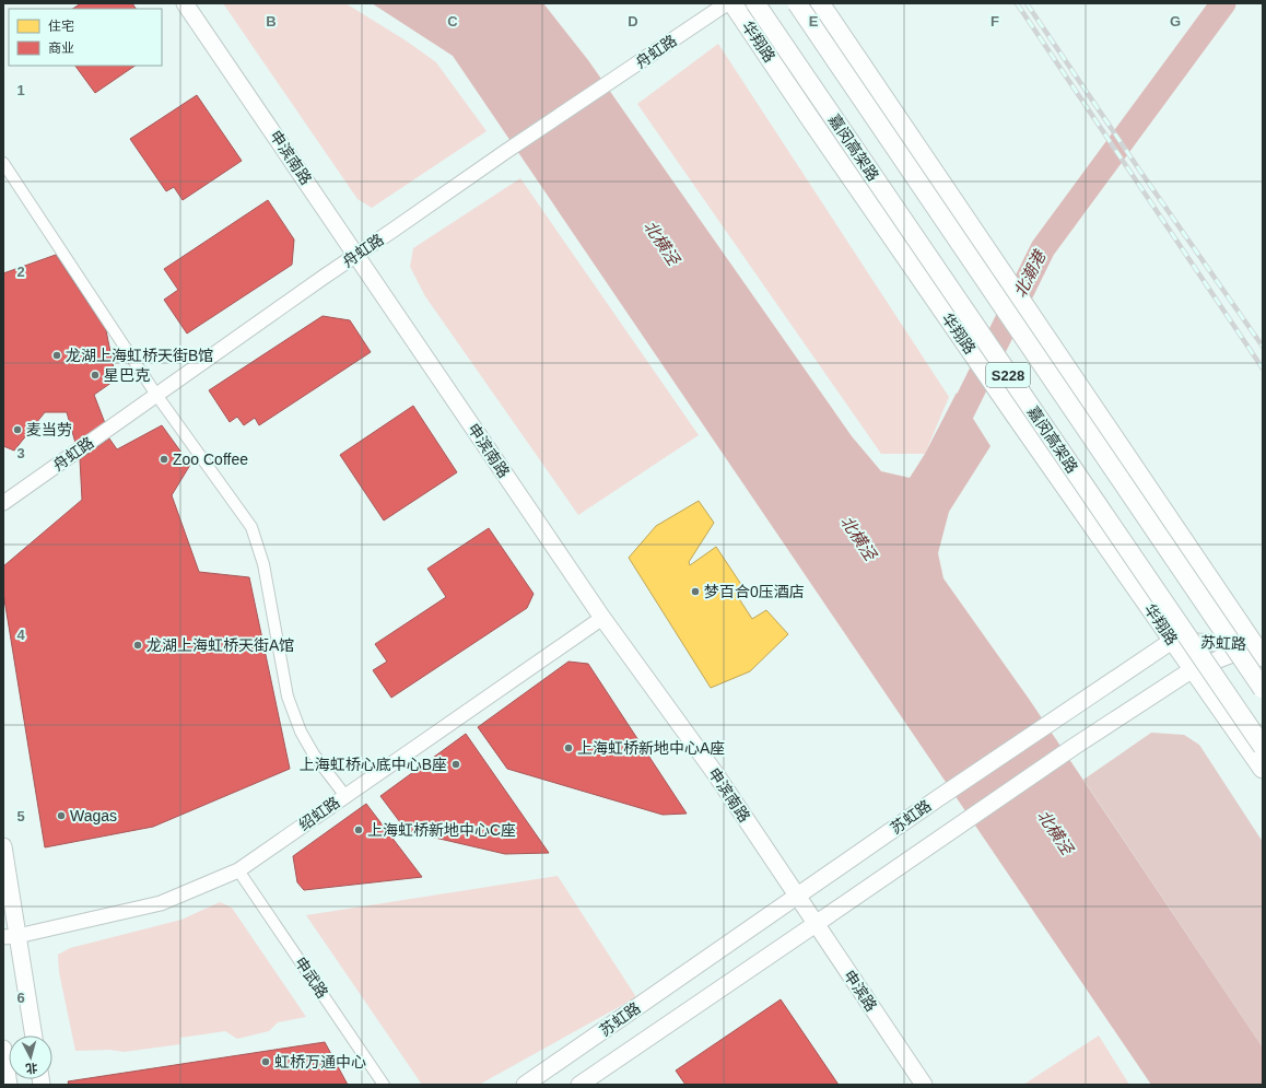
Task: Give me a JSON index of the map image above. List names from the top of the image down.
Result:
{
  "streets": {
    "main road": [
      "华翔路",
      "嘉闵高架路",
      "申滨南路",
      "S228",
      "苏虹路",
      "申滨路"
    ],
    "street": ["舟虹路", "绍虹路", "申武路"]
  },
  "crossings": [
    ["华翔路", "苏虹路"],
    ["舟虹路", "申滨南路"],
    ["申滨南路", "苏虹路"],
    ["申滨南路", "绍虹路"],
    ["申滨南路", "申滨路"],
    ["苏虹路", "申滨路"],
    ["绍虹路", "申武路"]
  ],
  "water": ["北横泾", "北潮港"],
  "places": [
    "龙湖上海虹桥天街B馆",
    "星巴克",
    "麦当劳",
    "Zoo Coffee",
    "梦百合0压酒店",
    "龙湖上海虹桥天街A馆",
    "上海虹桥新地中心A座",
    "上海虹桥心底中心B座",
    "Wagas",
    "上海虹桥新地中心C座",
    "虹桥万通中心"
  ],
  "legend": ["住宅", "商业"],
  "north": "bottom",
  "grid": {
    "columns": [
      "B",
      "C",
      "D",
      "E",
      "F",
      "G"
    ],
    "rows": [
      "1",
      "2",
      "3",
      "4",
      "5",
      "6"
    ]
  }
}
